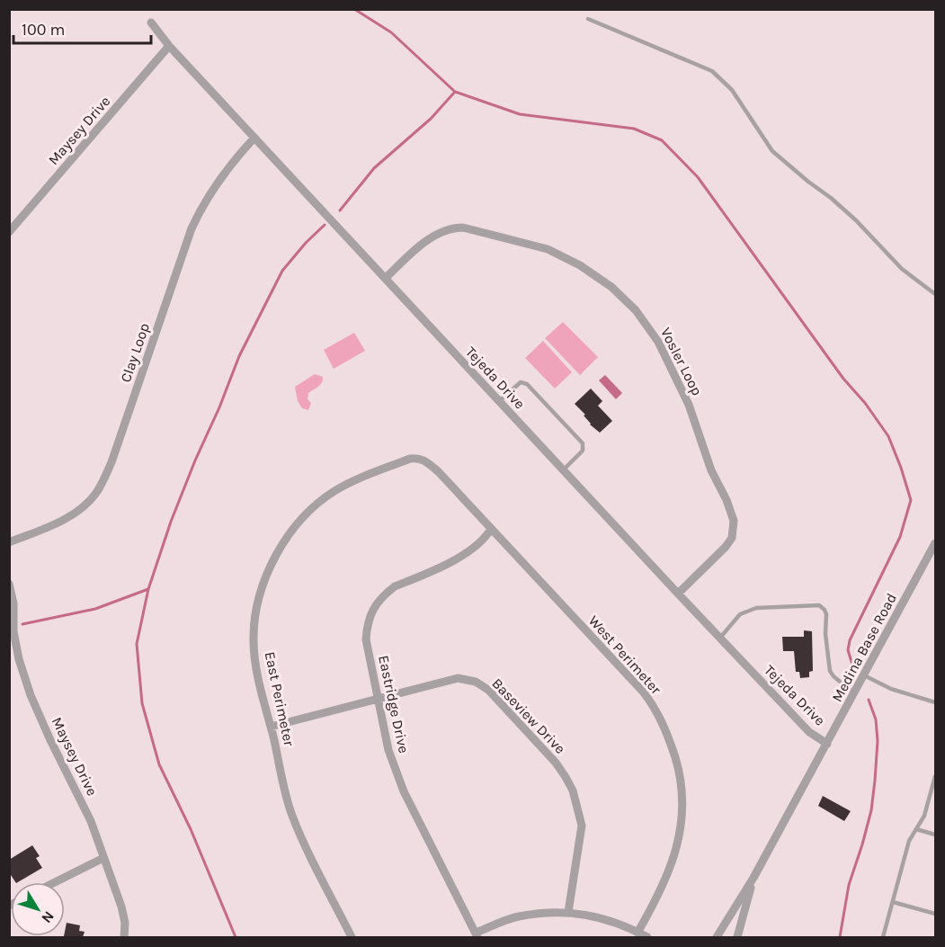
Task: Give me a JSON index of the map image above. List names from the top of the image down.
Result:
{
  "streets": {
    "street": [
      "Maysey Drive",
      "Clay Loop",
      "Vosler Loop",
      "Tejeda Drive",
      "Medina Base Road",
      "West Perimeter",
      "East Perimeter",
      "Eastridge Drive",
      "Baseview Drive"
    ]
  },
  "crossings": [
    ["Maysey Drive", "Tejeda Drive"],
    ["Clay Loop", "Tejeda Drive"],
    ["Vosler Loop", "Tejeda Drive"],
    ["Tejeda Drive", "Medina Base Road"],
    ["West Perimeter", "East Perimeter"],
    ["West Perimeter", "Eastridge Drive"],
    ["East Perimeter", "Baseview Drive"],
    ["Eastridge Drive", "Baseview Drive"]
  ],
  "scale_bar": "100 m",
  "north": "bottom right"
}
